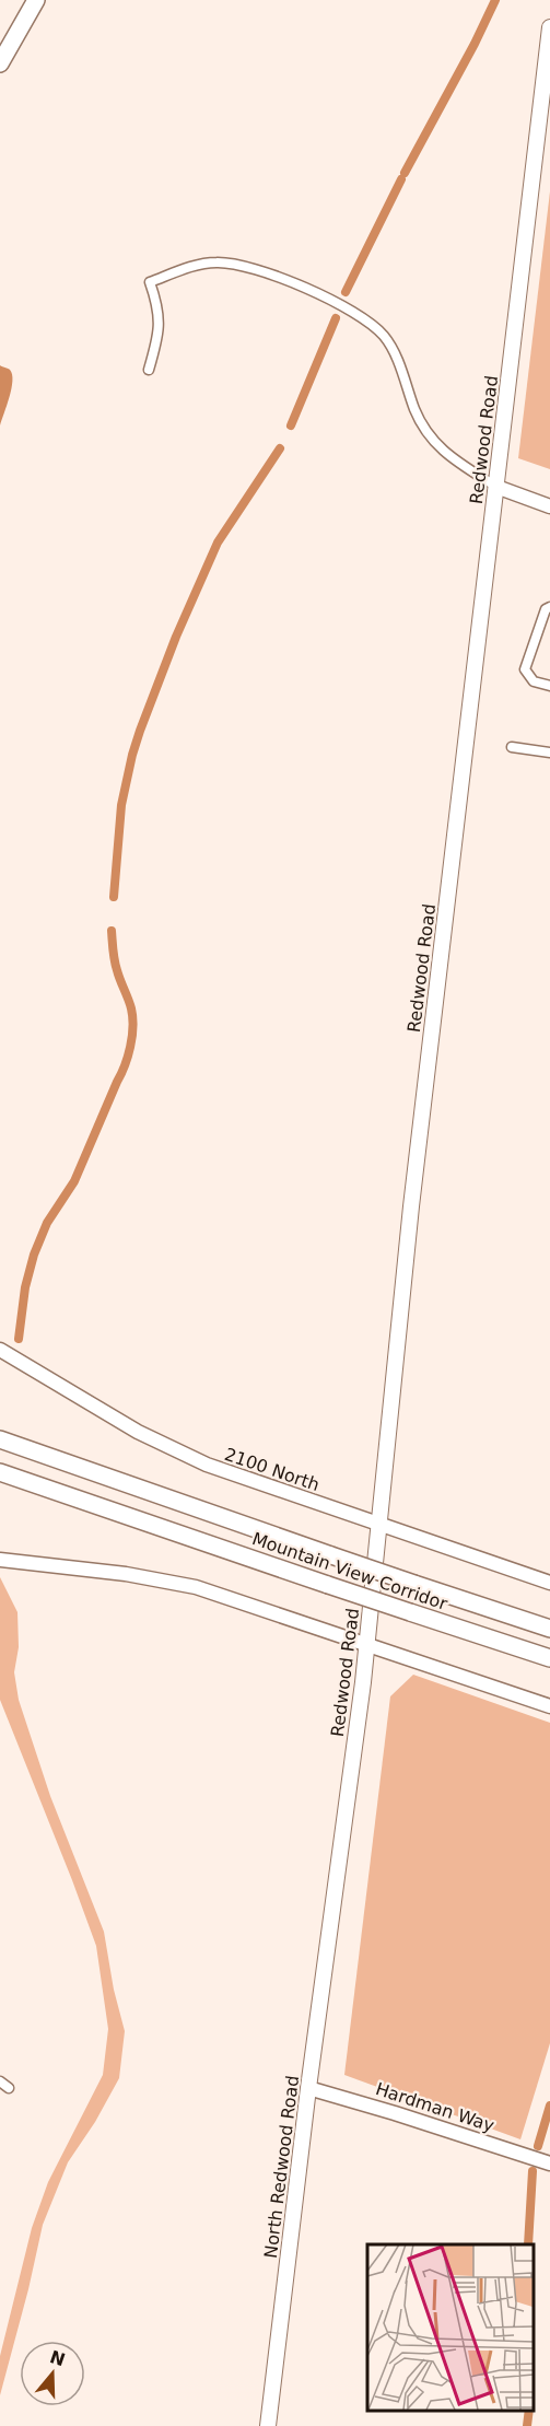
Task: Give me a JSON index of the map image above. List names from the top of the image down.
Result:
{
  "streets": {
    "highway": ["Mountain View Corridor"],
    "main road": [
      "Redwood Road",
      "2100 North",
      "Hardman Way",
      "North Redwood Road"
    ]
  },
  "crossings": [
    ["Redwood Road", "2100 North"],
    ["Redwood Road", "North Redwood Road"],
    ["Hardman Way", "North Redwood Road"]
  ],
  "north": "top"
}
